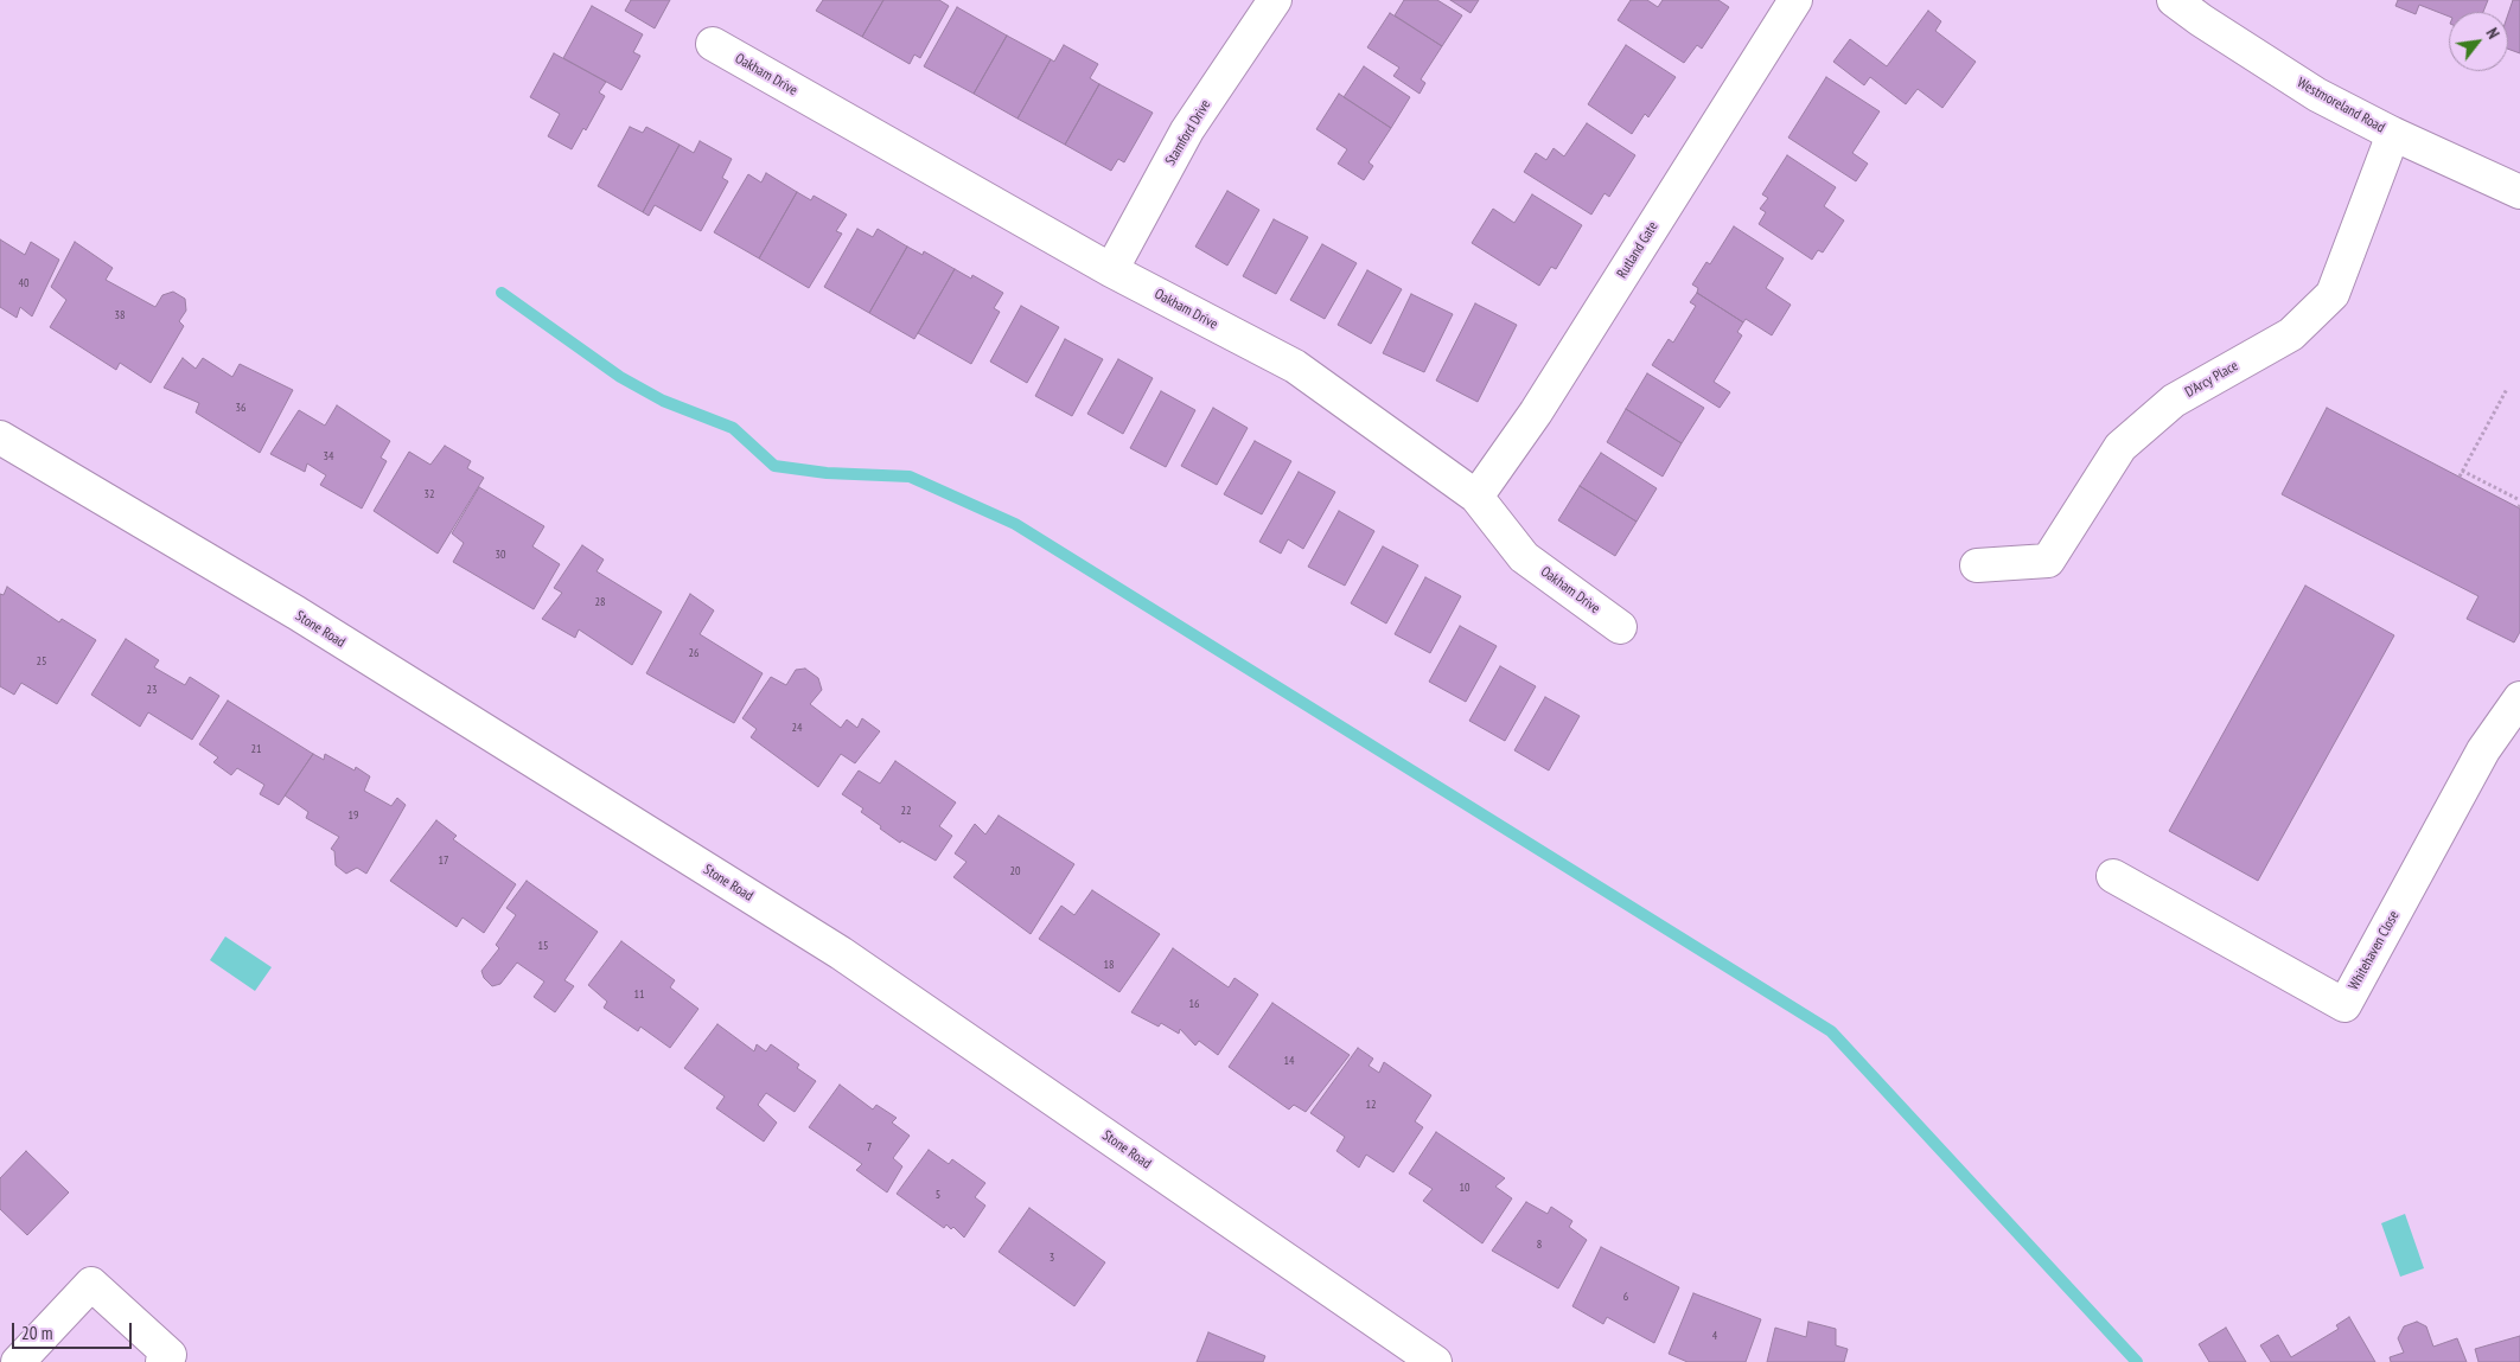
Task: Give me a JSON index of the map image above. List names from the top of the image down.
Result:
{
  "streets": {
    "street": [
      "Oakham Drive",
      "Westmoreland Road",
      "Stamford Drive",
      "Rutland Gate",
      "D'Arcy Place",
      "Stone Road",
      "Whitehaven Close"
    ]
  },
  "crossings": [
    ["Oakham Drive", "Stamford Drive"],
    ["Oakham Drive", "Rutland Gate"],
    ["Westmoreland Road", "D'Arcy Place"]
  ],
  "house_numbers": [
    "40",
    "38",
    "36",
    "34",
    "32",
    "30",
    "28",
    "26",
    "25",
    "23",
    "24",
    "21",
    "22",
    "19",
    "17",
    "20",
    "15",
    "18",
    "11",
    "16",
    "14",
    "12",
    "7",
    "10",
    "5",
    "8",
    "3",
    "6",
    "4"
  ],
  "scale_bar": "20 m",
  "north": "top right"
}
